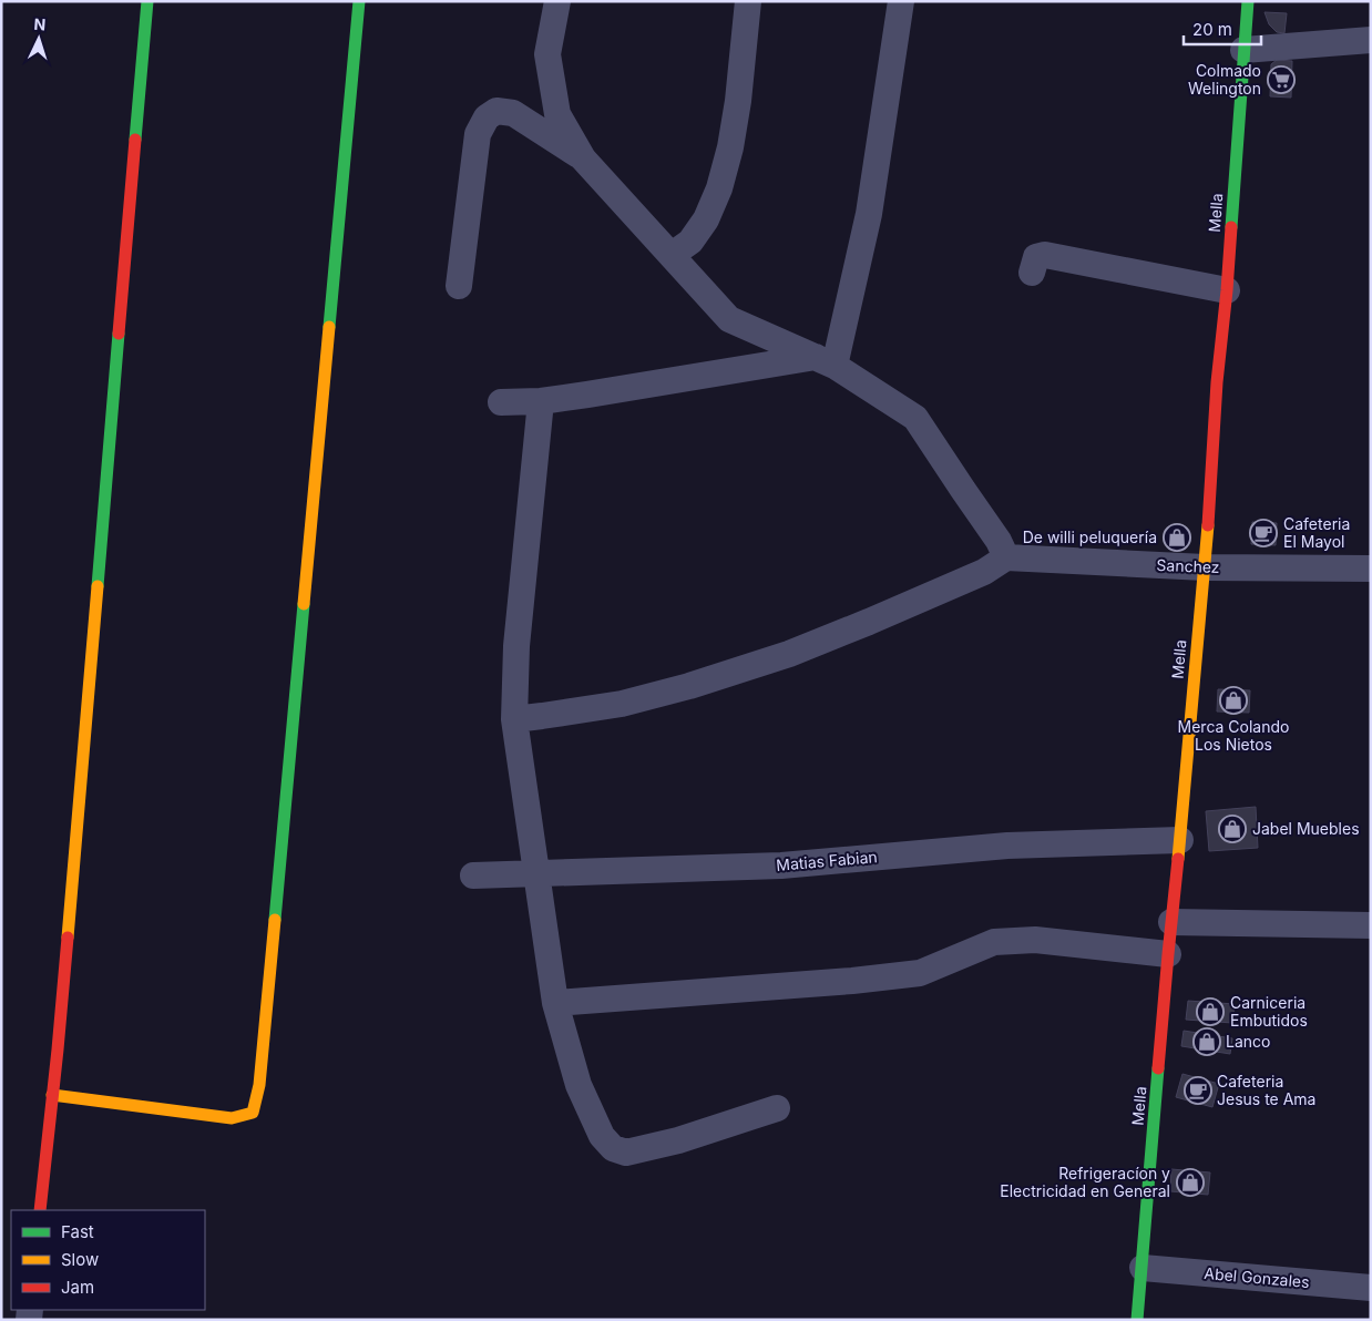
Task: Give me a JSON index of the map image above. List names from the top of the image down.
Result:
{
  "streets": {
    "street": [
      "Mella",
      "Sanchez",
      "Matias Fabian",
      "Abel Gonzales"
    ]
  },
  "crossings": [
    ["Mella", "Sanchez"],
    ["Mella", "Matias Fabian"],
    ["Mella", "Abel Gonzales"]
  ],
  "places": {
    "supermarket": ["Colmado Welington"],
    "cafe": ["Cafeteria El Mayol", "Cafeteria Jesus te Ama"],
    "shop": [
      "De willi peluquería",
      "Merca Colando Los Nietos",
      "Jabel Muebles",
      "Carniceria Embutidos",
      "Lanco",
      "Refrigeracíon y Electricidad en General"
    ]
  },
  "legend": ["Fast", "Slow", "Jam"],
  "scale_bar": "20 m",
  "north": "top"
}
